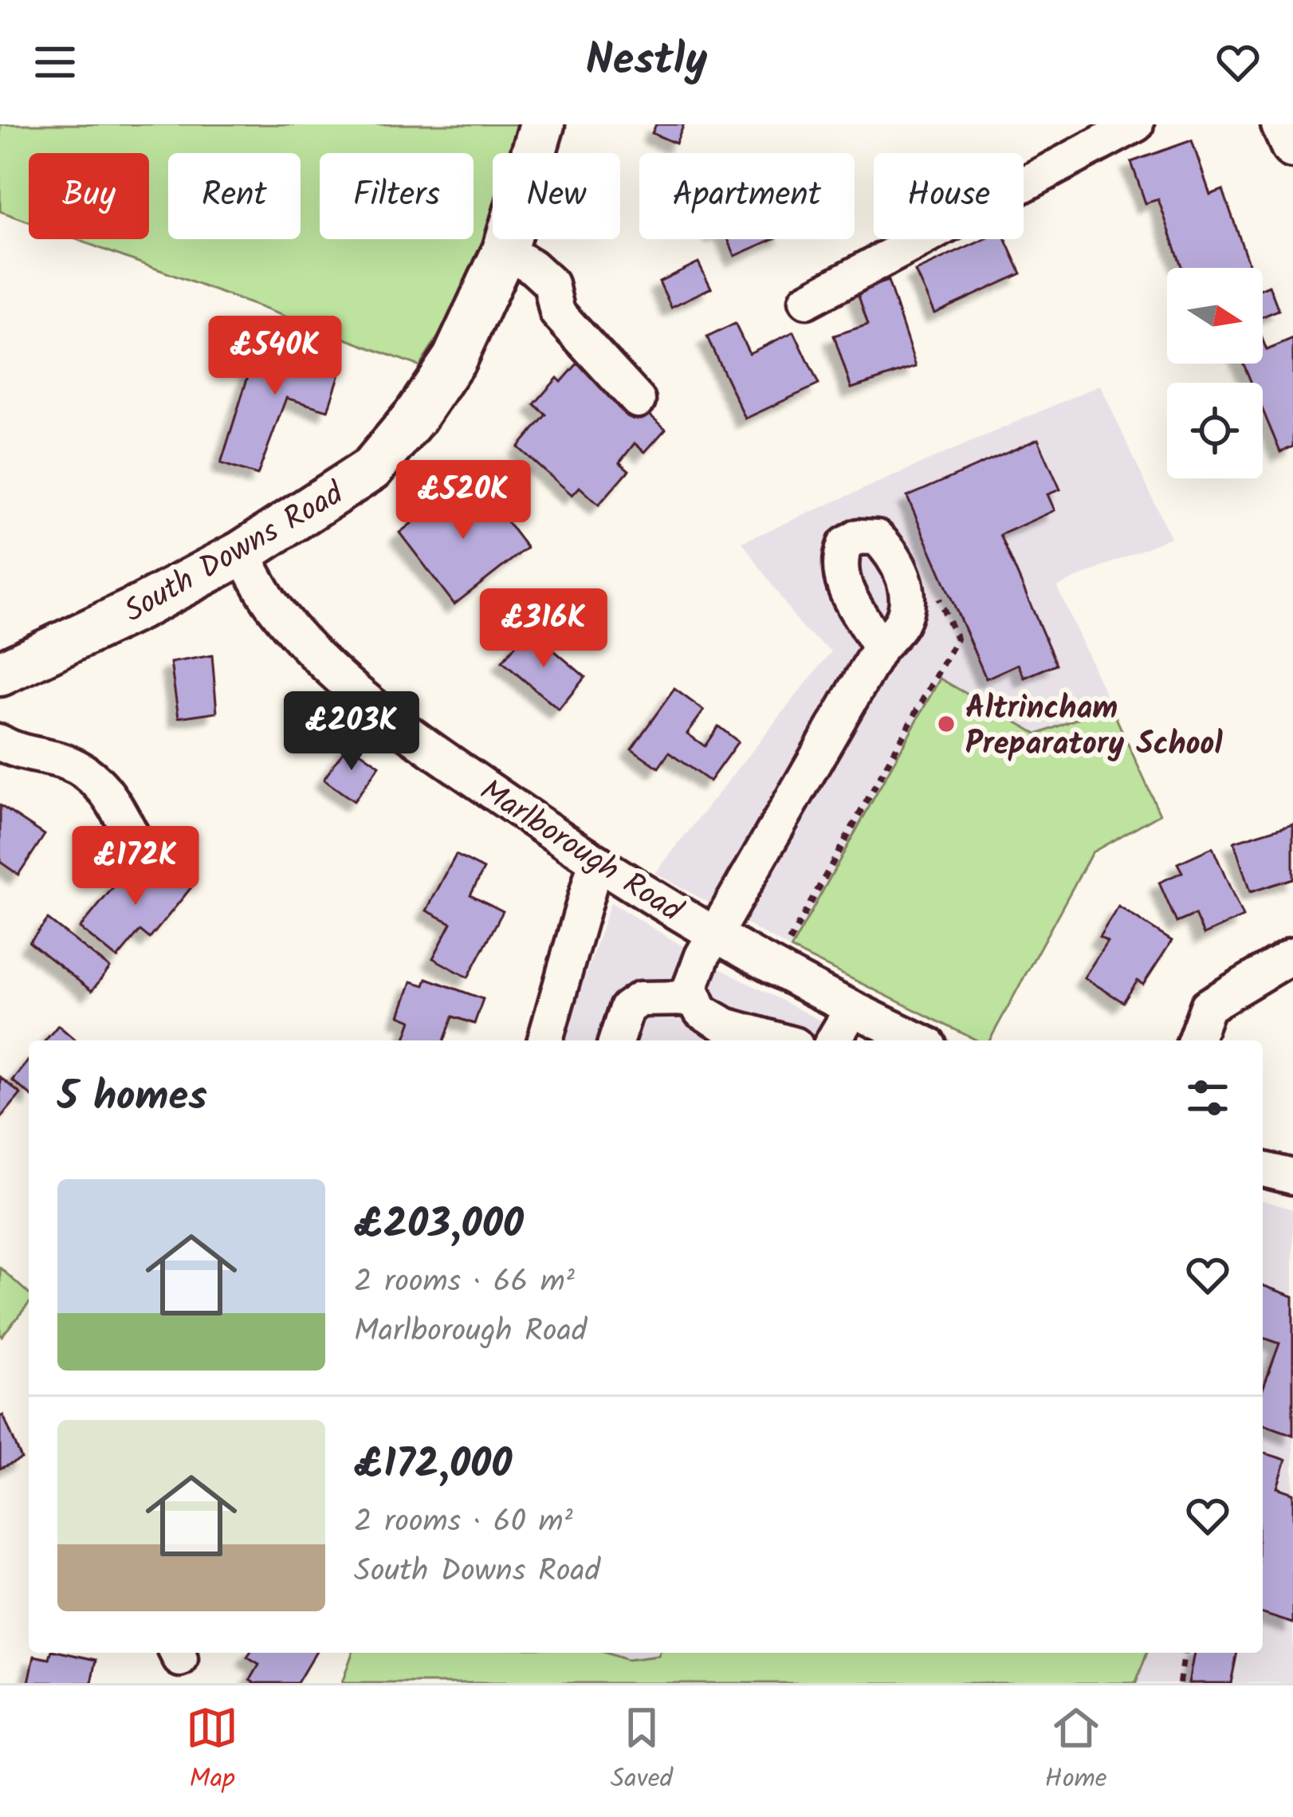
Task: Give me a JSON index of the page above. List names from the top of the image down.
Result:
{
  "streets": {
    "main road": ["South Downs Road"],
    "street": ["Marlborough Road"]
  },
  "crossings": [
    ["South Downs Road", "Marlborough Road"]
  ],
  "places": ["Altrincham Preparatory School"],
  "north": "right",
  "page": {
    "header": "Nestly",
    "chip": [
      "Buy",
      "Rent",
      "Filters",
      "New",
      "Apartment",
      "House"
    ],
    "price": [
      "£540K",
      "£520K",
      "£316K",
      "£203K",
      "£172K"
    ],
    "heading": "5 homes",
    "list": [
      {
        "name": "£203,000",
        "note": "2 rooms · 66 m² · Marlborough Road"
      },
      {
        "name": "£172,000",
        "note": "2 rooms · 60 m² · South Downs Road"
      }
    ],
    "tabs": ["Map", "Saved", "Home"]
  }
}
